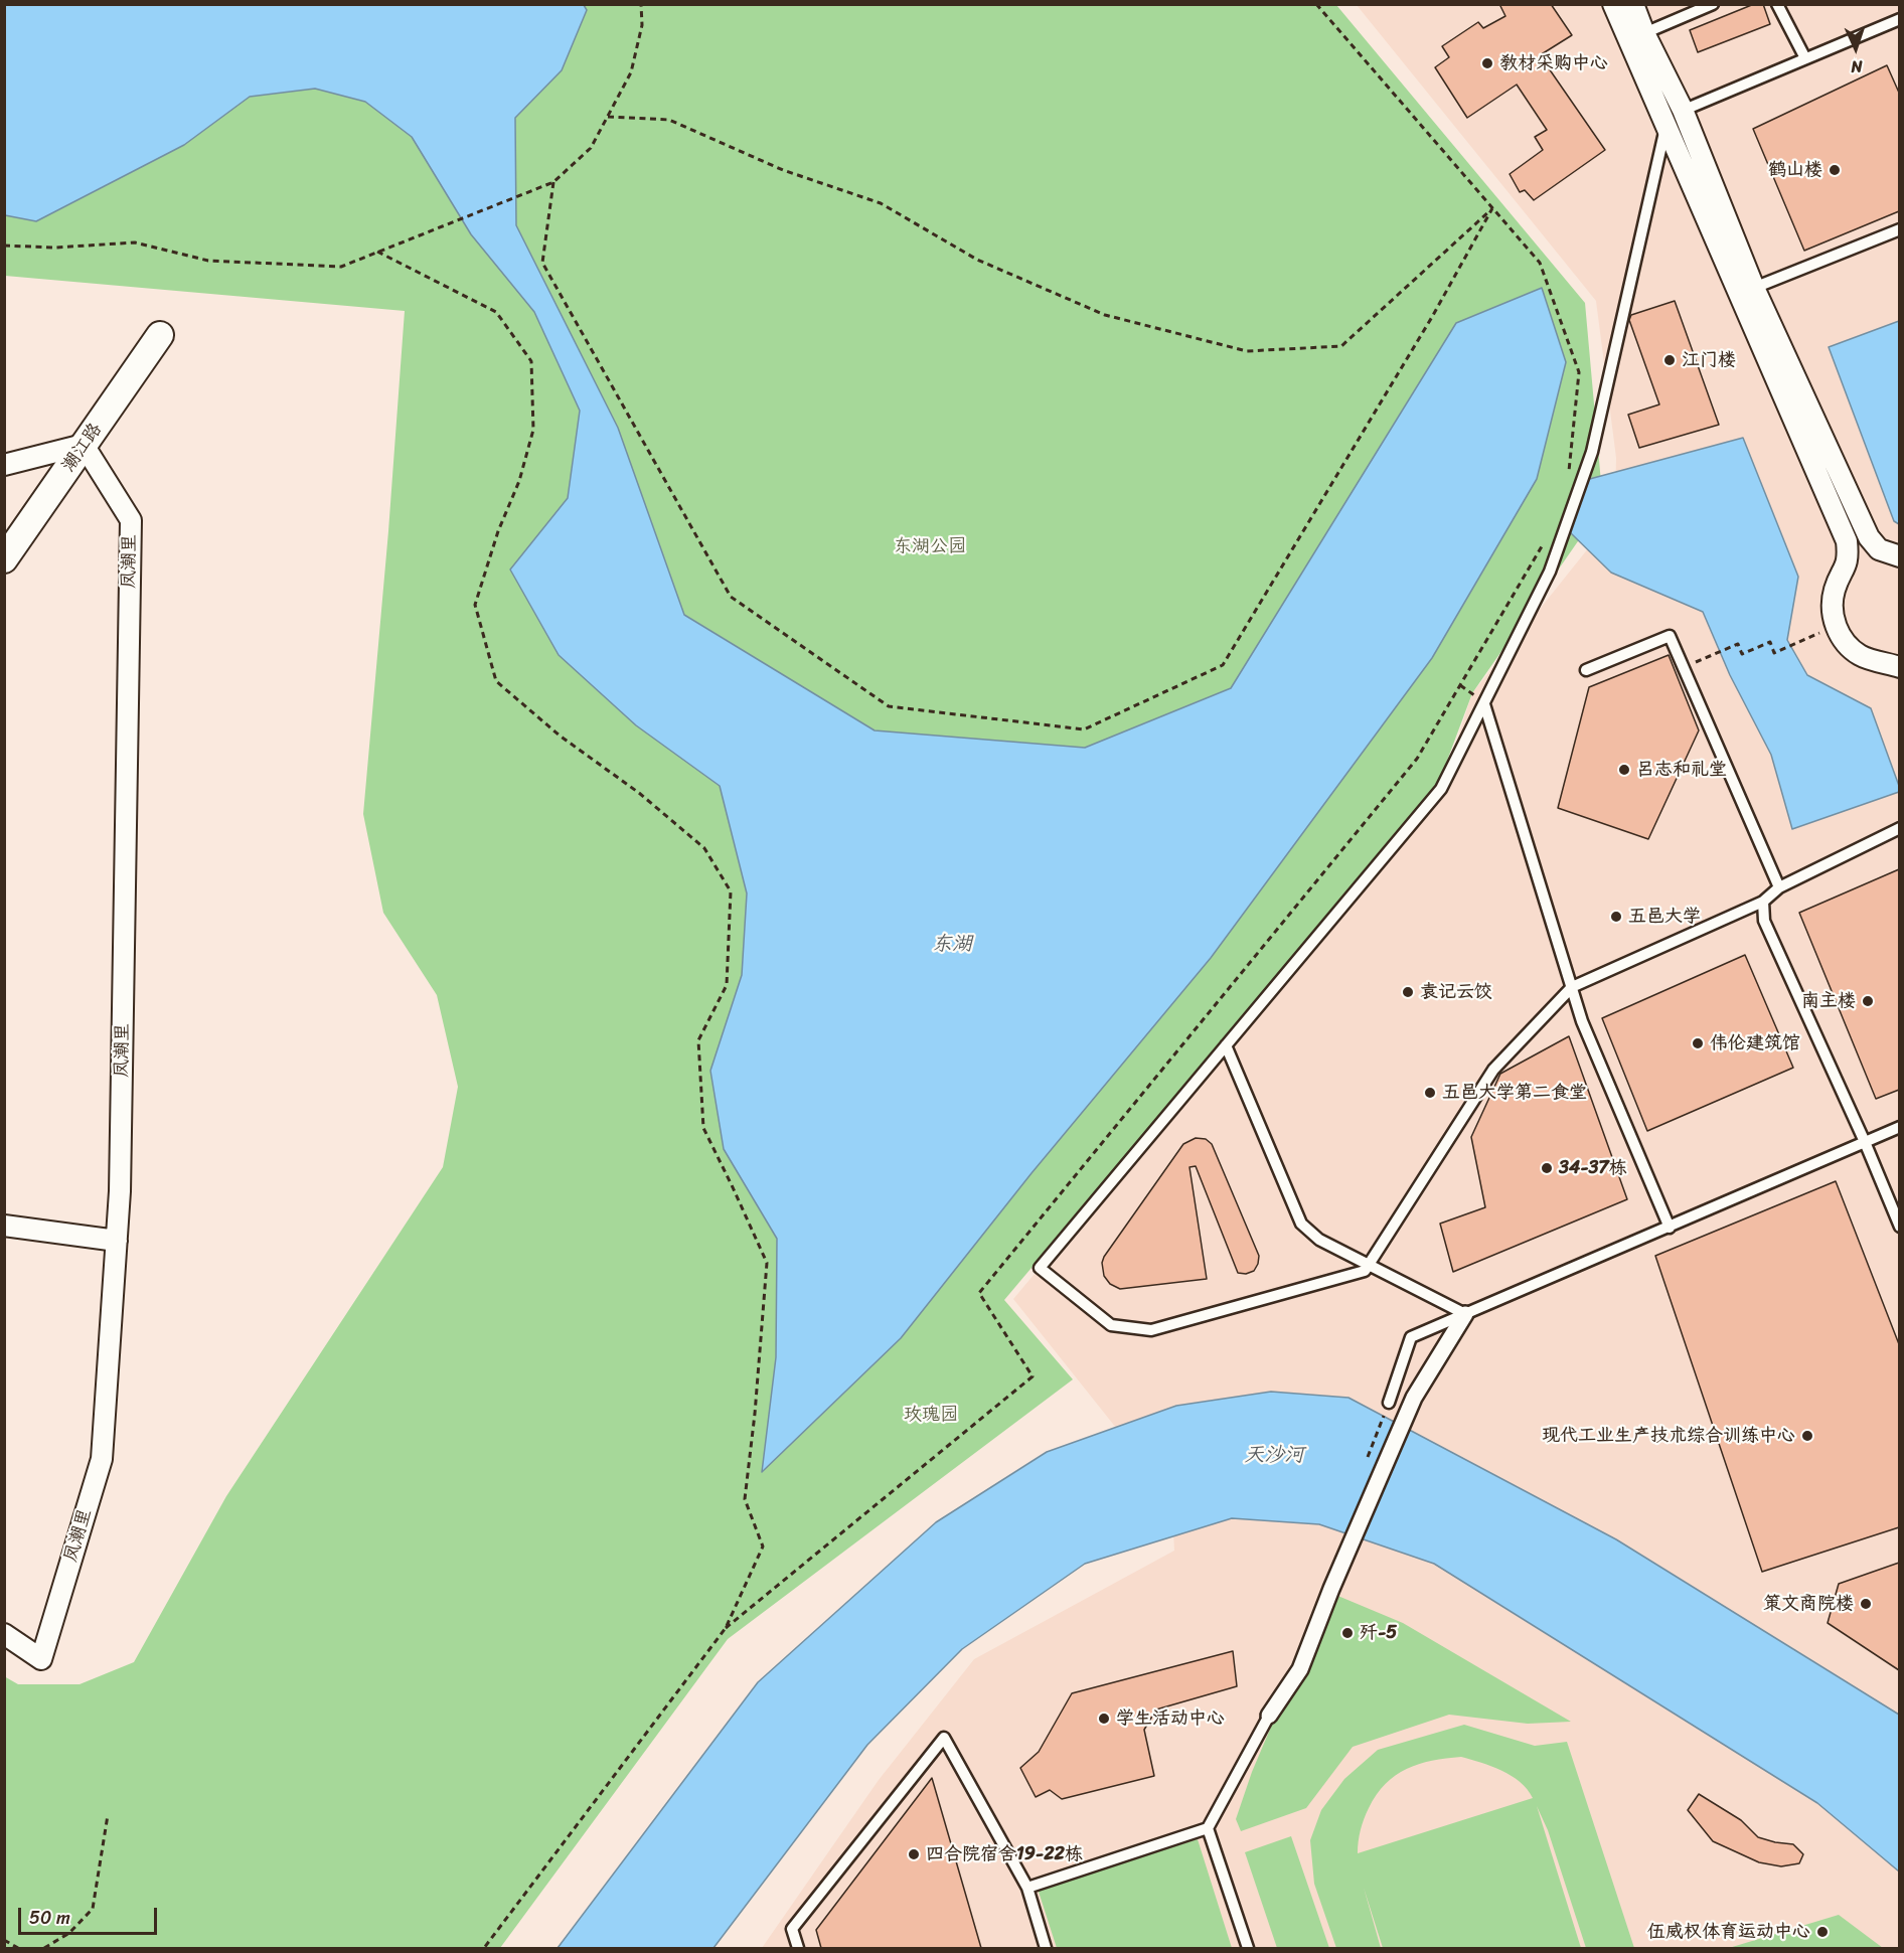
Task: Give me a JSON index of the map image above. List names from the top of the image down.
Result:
{
  "streets": {
    "street": ["潮江路", "凤潮里"]
  },
  "crossings": [
    ["潮江路", "凤潮里"]
  ],
  "water": ["东湖", "天沙河"],
  "parks": ["东湖公园", "玫瑰园"],
  "places": [
    "教材采购中心",
    "鹤山楼",
    "江门楼",
    "吕志和礼堂",
    "五邑大学",
    "袁记云饺",
    "南主楼",
    "伟伦建筑馆",
    "五邑大学第二食堂",
    "34-37栋",
    "现代工业生产技术综合训练中心",
    "策文商院楼",
    "歼-5",
    "学生活动中心",
    "四合院宿舍19-22栋",
    "伍威权体育运动中心"
  ],
  "scale_bar": "50 m",
  "north": "bottom"
}
